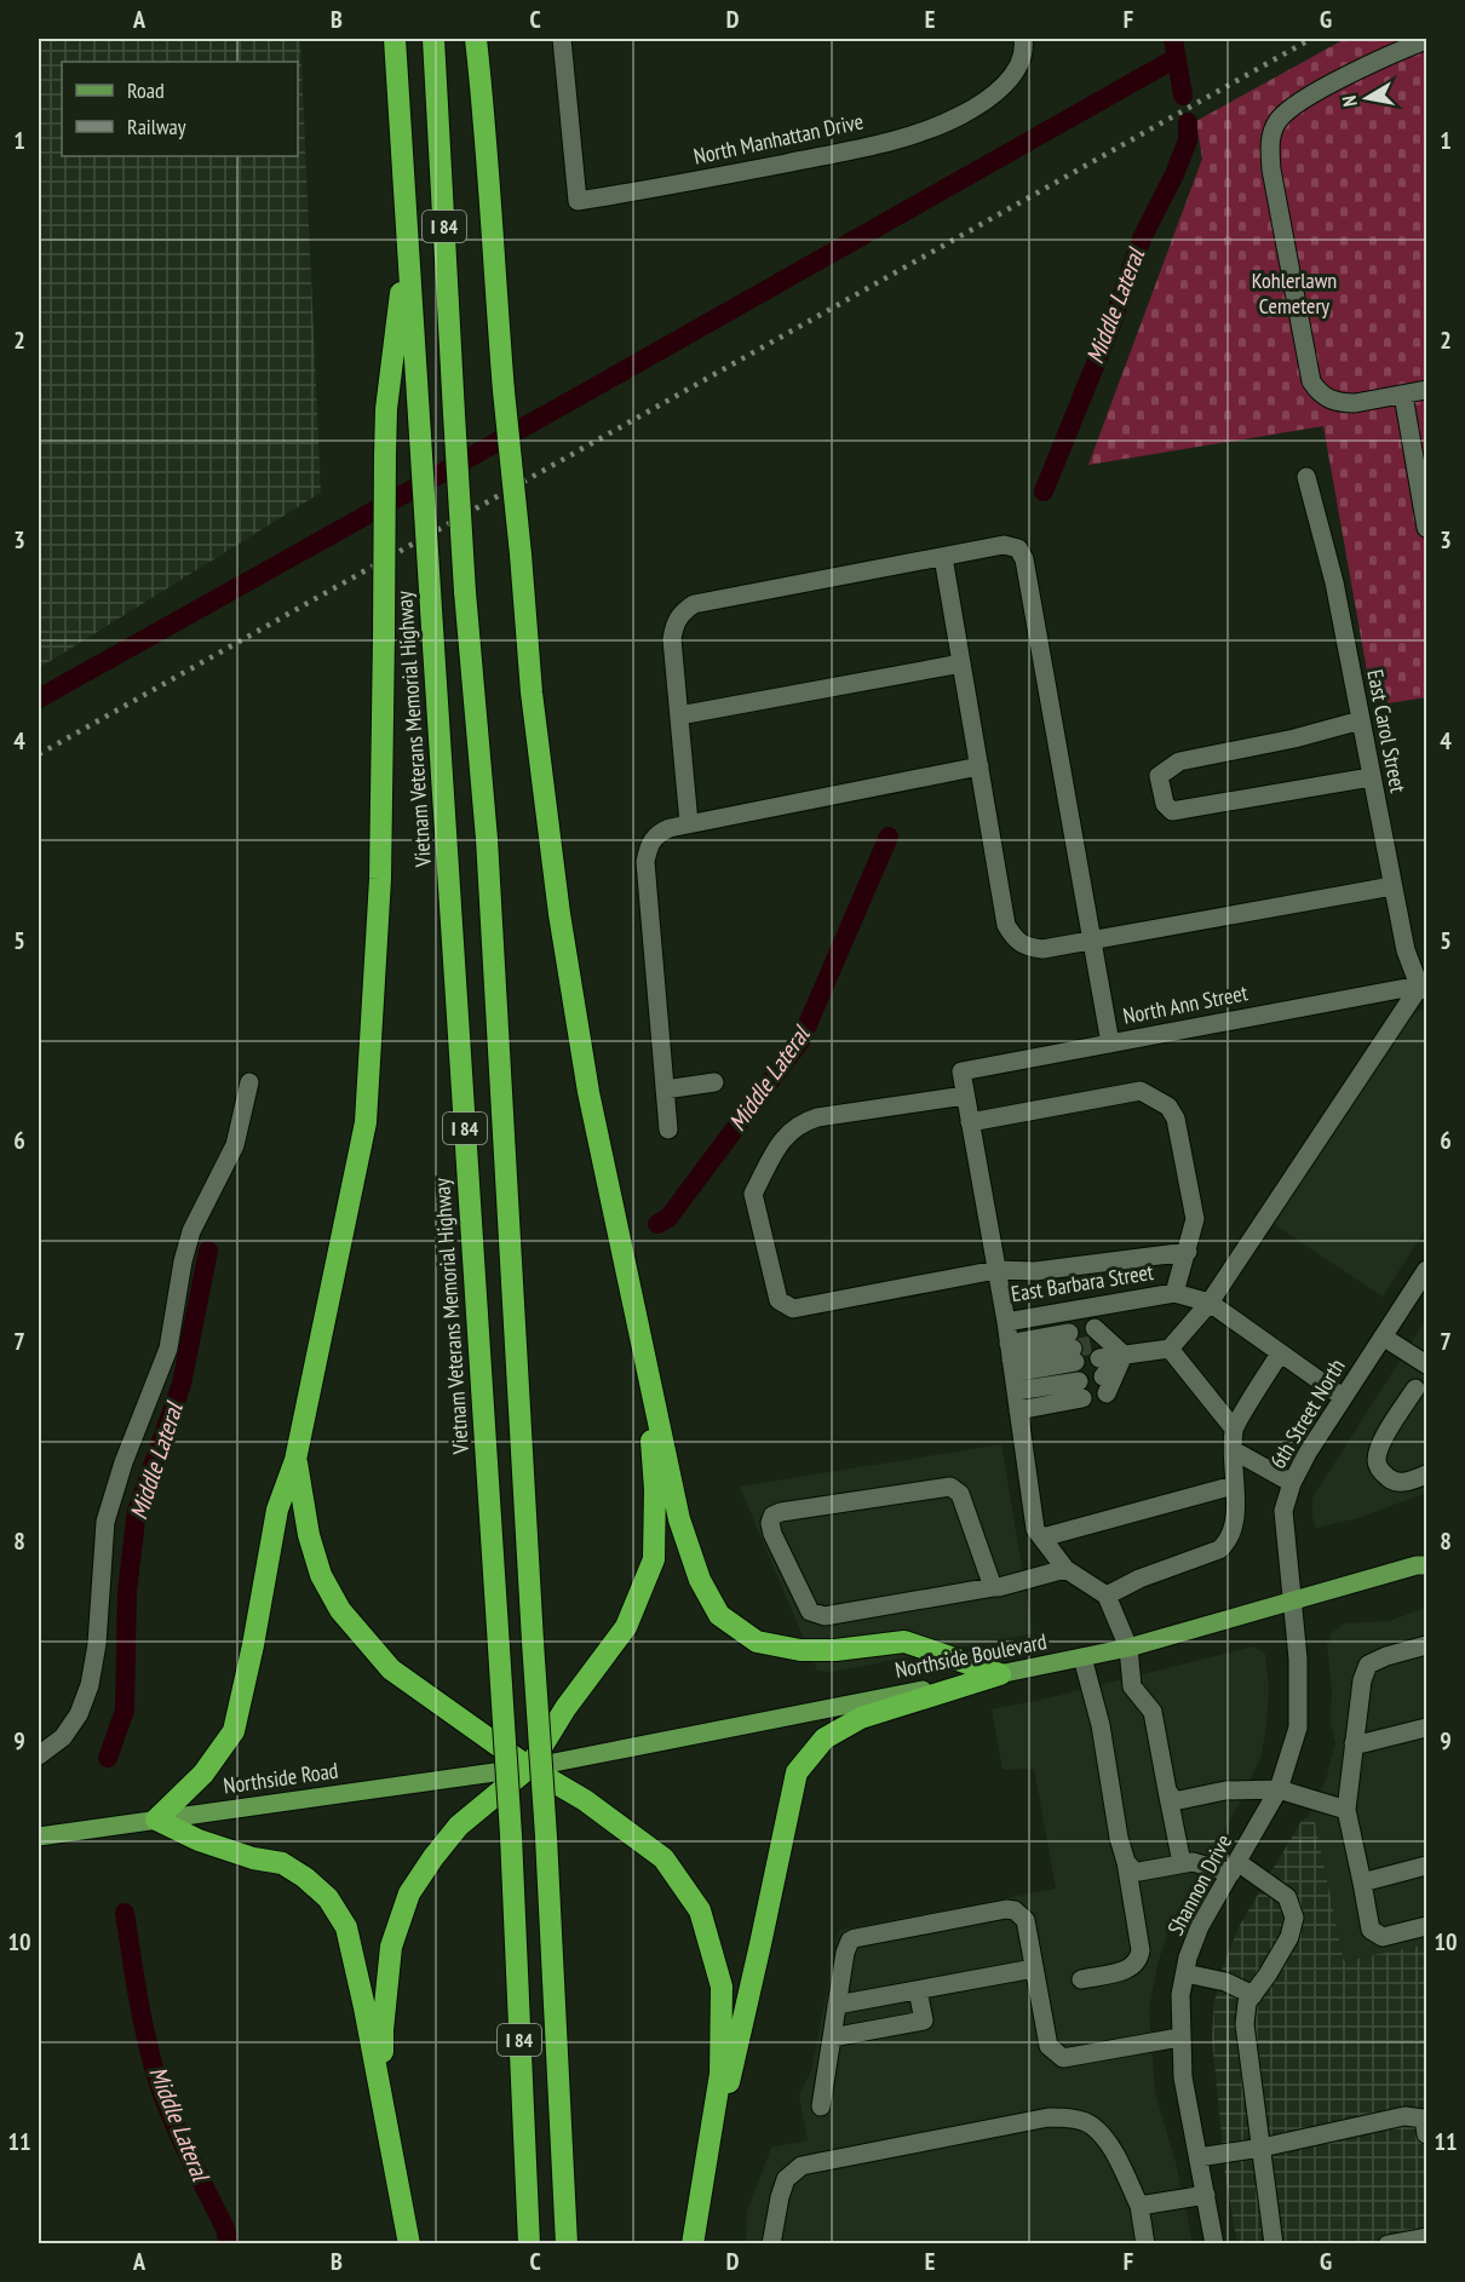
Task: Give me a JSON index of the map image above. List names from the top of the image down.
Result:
{
  "streets": {
    "highway": ["I 84", "Vietnam Veterans Memorial Highway"],
    "main road": ["Northside Boulevard", "Northside Road"],
    "street": [
      "North Manhattan Drive",
      "East Carol Street",
      "North Ann Street",
      "East Barbara Street",
      "6th Street North",
      "Shannon Drive"
    ]
  },
  "crossings": [
    ["East Carol Street", "North Ann Street"],
    ["North Ann Street", "East Barbara Street"],
    ["East Barbara Street", "6th Street North"],
    ["6th Street North", "Northside Boulevard"],
    ["6th Street North", "Shannon Drive"],
    ["Northside Boulevard", "Northside Road"],
    ["Northside Boulevard", "Shannon Drive"]
  ],
  "water": ["Middle Lateral"],
  "parks": ["Kohlerlawn Cemetery"],
  "legend": ["Road", "Railway"],
  "north": "left",
  "grid": {
    "columns": [
      "A",
      "B",
      "C",
      "D",
      "E",
      "F",
      "G"
    ],
    "rows": [
      "1",
      "2",
      "3",
      "4",
      "5",
      "6",
      "7",
      "8",
      "9",
      "10",
      "11"
    ]
  }
}
